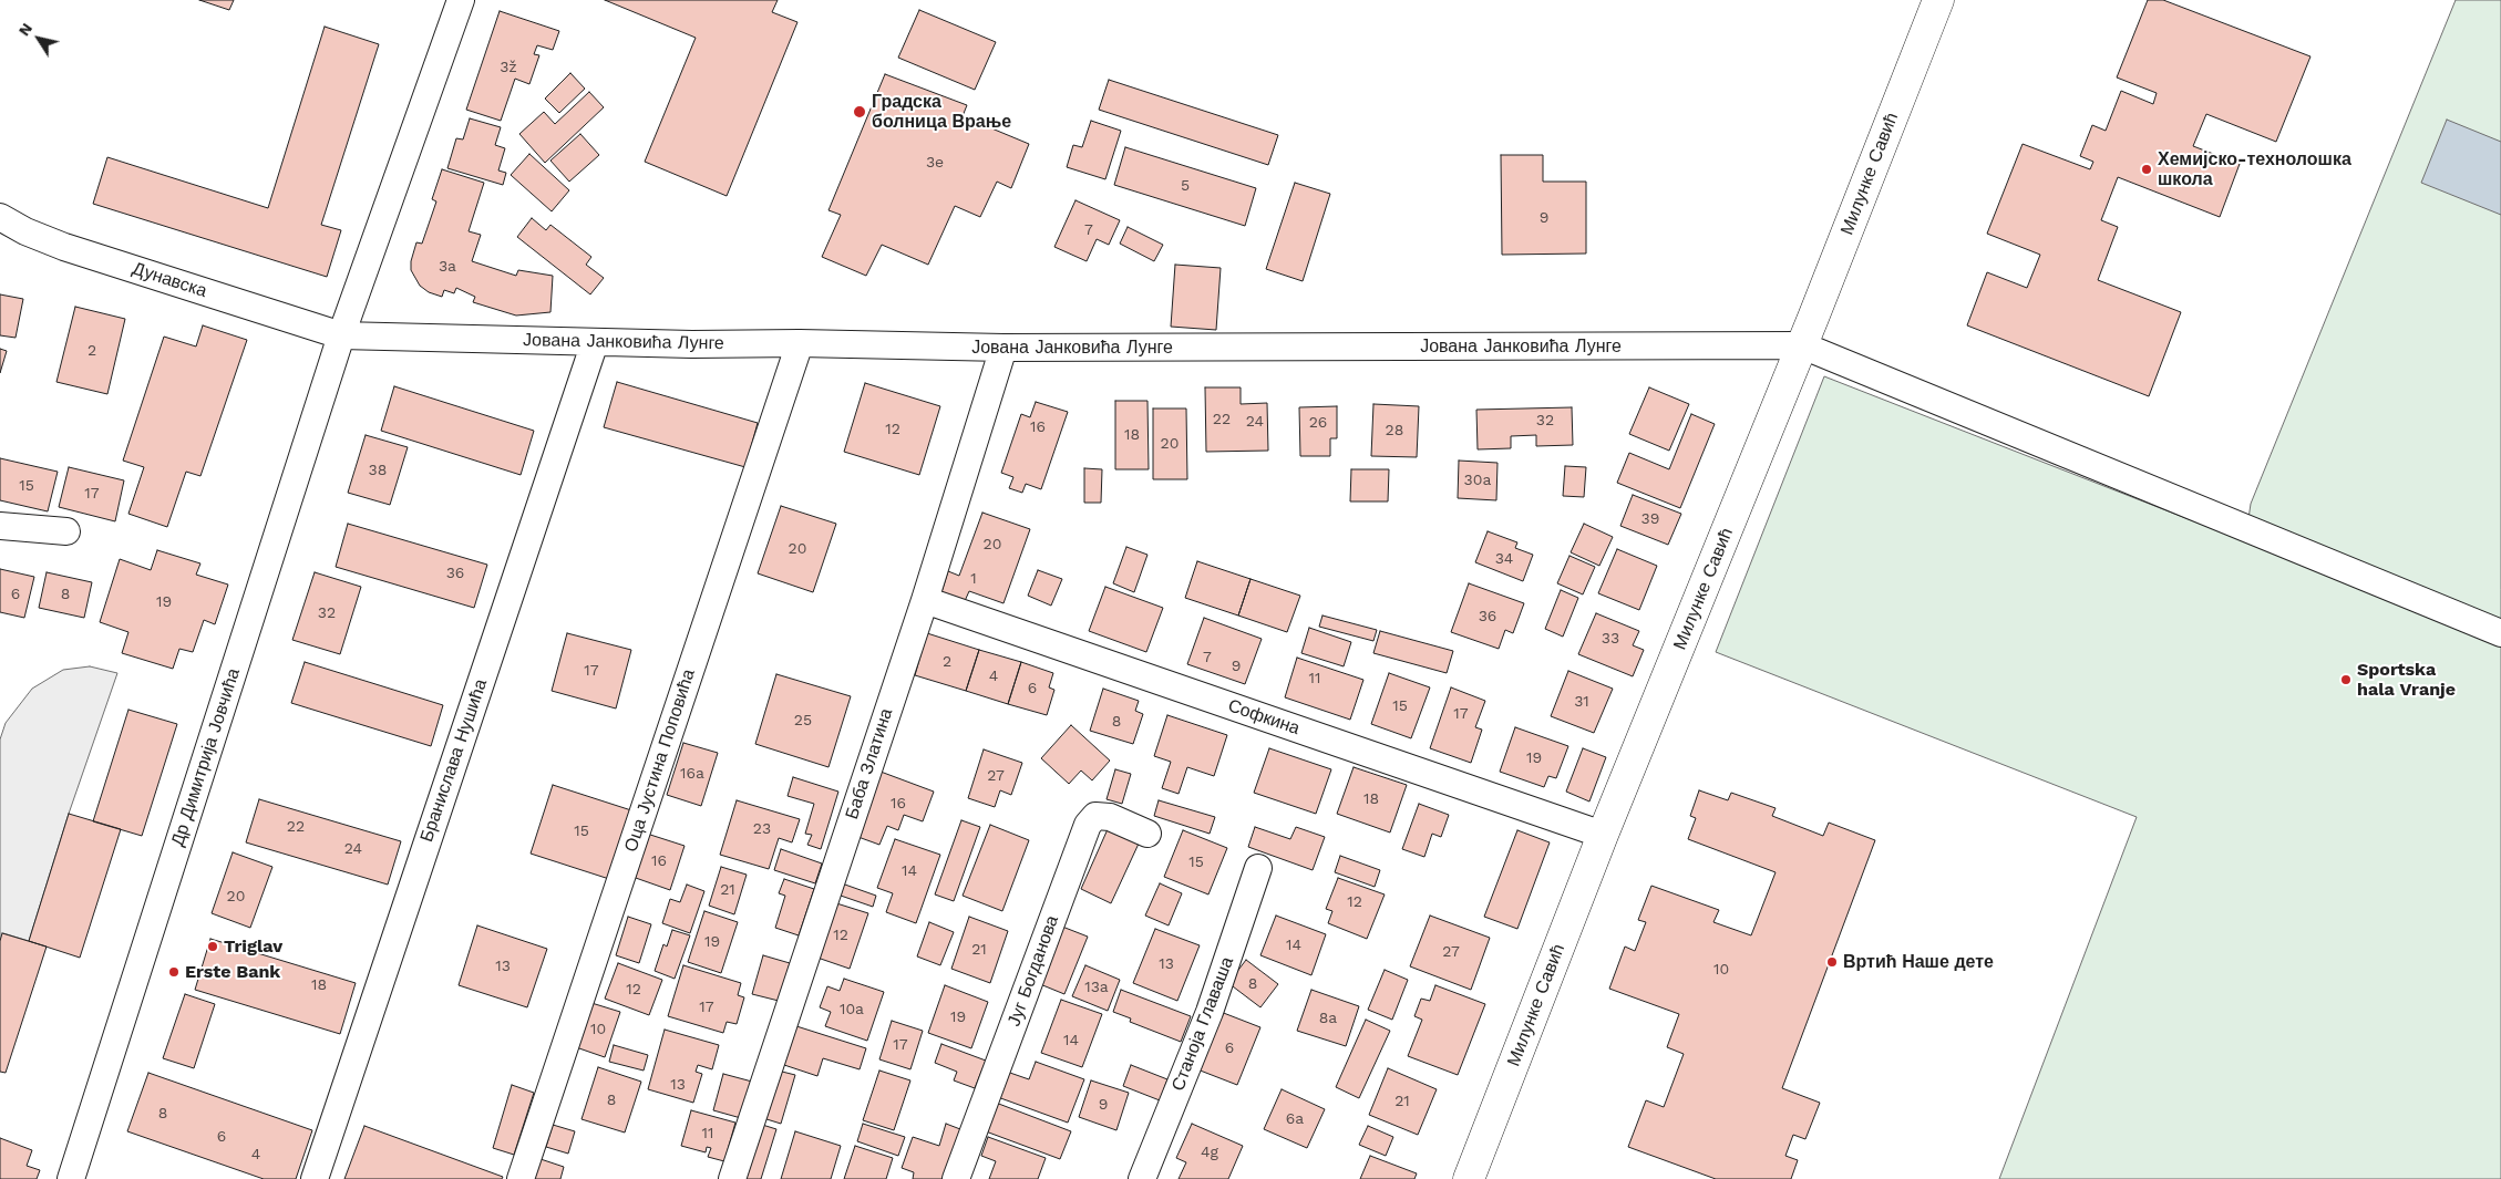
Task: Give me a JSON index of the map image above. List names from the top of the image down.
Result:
{
  "streets": {
    "street": [
      "Милунке Савић",
      "Дунавска",
      "Јована Јанковића Лунге",
      "Софкина",
      "Др Димитрија Јовчића",
      "Бранислава Нушића",
      "Оца Јустина Поповића",
      "Баба Златина",
      "Југ Богданова",
      "Станоја Главаша"
    ]
  },
  "crossings": [
    ["Милунке Савић", "Јована Јанковића Лунге"],
    ["Милунке Савић", "Софкина"],
    ["Дунавска", "Јована Јанковића Лунге"],
    ["Дунавска", "Др Димитрија Јовчића"],
    ["Јована Јанковића Лунге", "Др Димитрија Јовчића"],
    ["Јована Јанковића Лунге", "Бранислава Нушића"],
    ["Јована Јанковића Лунге", "Оца Јустина Поповића"],
    ["Јована Јанковића Лунге", "Баба Златина"],
    ["Софкина", "Баба Златина"]
  ],
  "places": [
    "Градска болница Врање",
    "Хемијско-технолошка школа",
    "Sportska hala Vranje",
    "Triglav",
    "Вртић Наше дете",
    "Erste Bank"
  ],
  "house_numbers": [
    "3ž",
    "3e",
    "5",
    "9",
    "7",
    "3a",
    "2",
    "22",
    "32",
    "24",
    "26",
    "16",
    "12",
    "28",
    "18",
    "20",
    "38",
    "30a",
    "15",
    "17",
    "39",
    "20",
    "20",
    "34",
    "36",
    "1",
    "6",
    "8",
    "19",
    "32",
    "36",
    "33",
    "7",
    "2",
    "9",
    "17",
    "4",
    "11",
    "6",
    "31",
    "15",
    "17",
    "25",
    "8",
    "19",
    "16a",
    "27",
    "18",
    "16",
    "22",
    "23",
    "15",
    "24",
    "16",
    "15",
    "14",
    "21",
    "20",
    "12",
    "12",
    "19",
    "14",
    "21",
    "27",
    "13",
    "13",
    "10",
    "8",
    "18",
    "13a",
    "12",
    "17",
    "10a",
    "19",
    "8a",
    "10",
    "14",
    "17",
    "6",
    "13",
    "8",
    "21",
    "9",
    "8",
    "6a",
    "11",
    "6",
    "4g",
    "4"
  ],
  "north": "top left"
}
